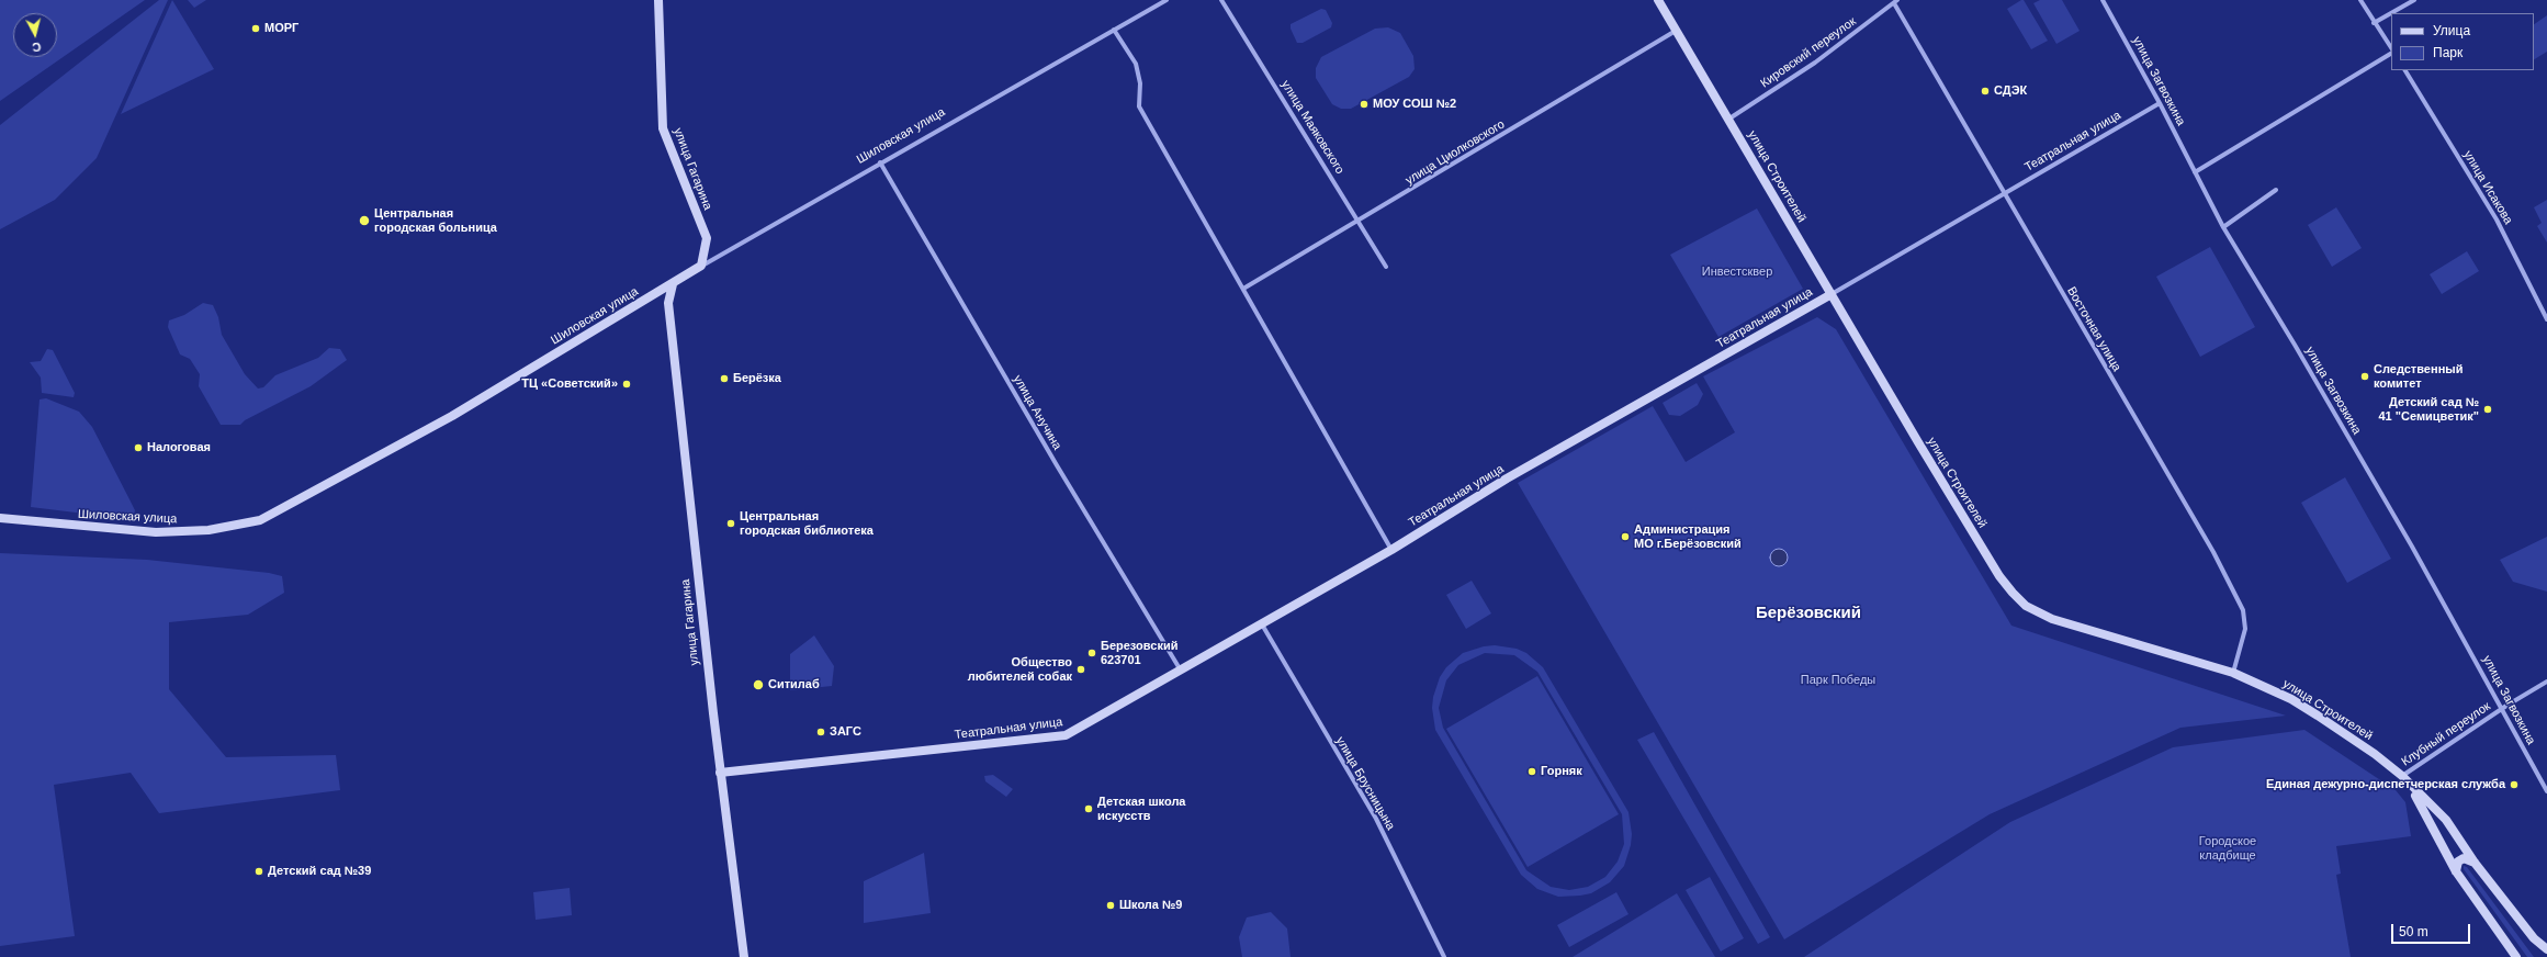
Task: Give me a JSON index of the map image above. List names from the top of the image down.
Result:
{
  "streets": {
    "street": [
      "Кировский переулок",
      "улица Загвозкина",
      "улица Маяковского",
      "Шиловская улица",
      "Театральная улица",
      "улица Циолковского",
      "улица Гагарина",
      "улица Строителей",
      "улица Исакова",
      "Восточная улица",
      "улица Анучина",
      "Клубный переулок",
      "улица Брусницына"
    ]
  },
  "crossings": [
    ["Кировский переулок", "улица Строителей"],
    ["Кировский переулок", "Восточная улица"],
    ["улица Загвозкина", "Театральная улица"],
    ["улица Загвозкина", "Клубный переулок"],
    ["улица Маяковского", "улица Циолковского"],
    ["Шиловская улица", "улица Гагарина"],
    ["Шиловская улица", "улица Анучина"],
    ["Театральная улица", "улица Гагарина"],
    ["Театральная улица", "улица Строителей"],
    ["Театральная улица", "Восточная улица"],
    ["Театральная улица", "улица Анучина"],
    ["Театральная улица", "улица Брусницына"],
    ["улица Циолковского", "улица Строителей"],
    ["улица Строителей", "Восточная улица"],
    ["улица Строителей", "Клубный переулок"]
  ],
  "districts": ["Берёзовский"],
  "parks": ["Инвестсквер", "Парк Победы", "Городское кладбище"],
  "places": [
    "МОРГ",
    "СДЭК",
    "МОУ СОШ №2",
    "Центральная городская больница",
    "Следственный комитет",
    "Берёзка",
    "ТЦ «Советский»",
    "Детский сад № 41 \"Семицветик\"",
    "Налоговая",
    "Центральная городская библиотека",
    "Администрация МО г.Берёзовский",
    "Березовский 623701",
    "Общество любителей собак",
    "Ситилаб",
    "ЗАГС",
    "Горняк",
    "Единая дежурно-диспетчерская служба",
    "Детская школа искусств",
    "Детский сад №39",
    "Школа №9"
  ],
  "legend": ["Улица", "Парк"],
  "scale_bar": "50 m",
  "north": "bottom"
}
